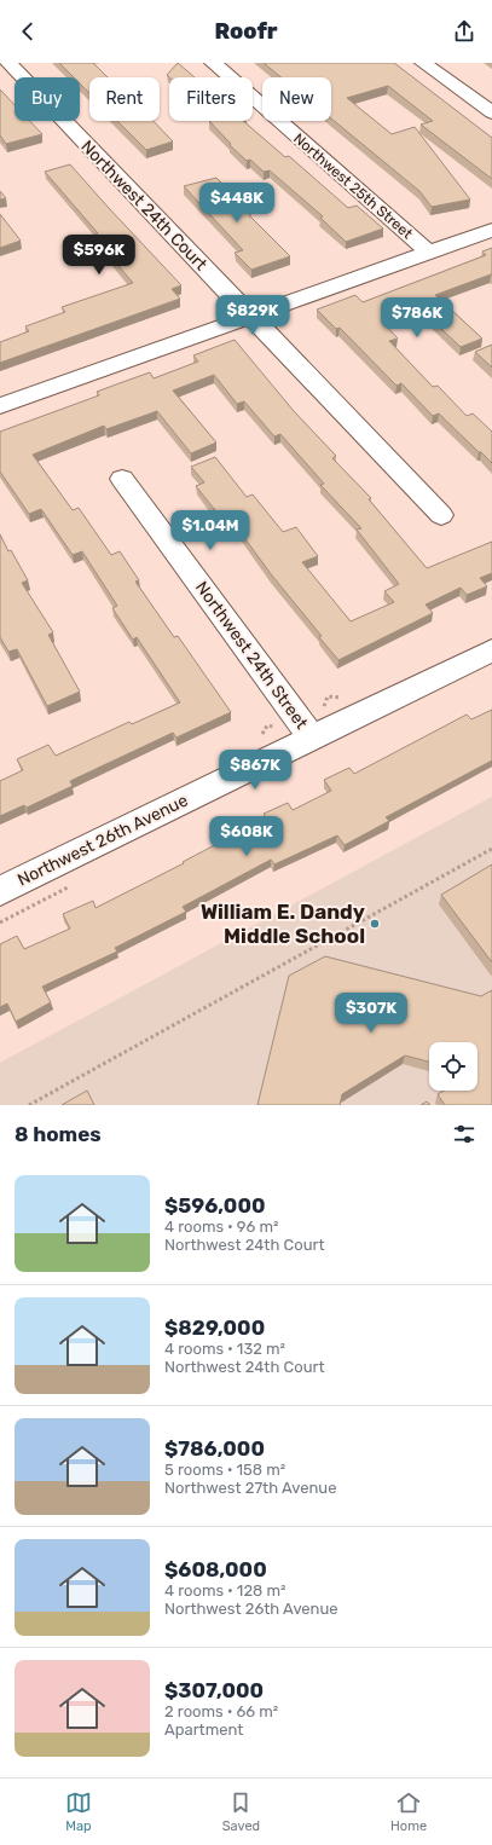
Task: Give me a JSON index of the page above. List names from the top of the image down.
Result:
{
  "streets": {
    "street": [
      "Northwest 25th Street",
      "Northwest 24th Court",
      "Northwest 24th Street",
      "Northwest 26th Avenue"
    ]
  },
  "crossings": [
    ["Northwest 24th Street", "Northwest 26th Avenue"]
  ],
  "places": ["William E. Dandy Middle School"],
  "page": {
    "header": "Roofr",
    "chip": [
      "Buy",
      "Rent",
      "Filters",
      "New"
    ],
    "price": [
      "$448K",
      "$596K",
      "$829K",
      "$786K",
      "$1.04M",
      "$867K",
      "$608K",
      "$307K"
    ],
    "heading": "8 homes",
    "list": [
      {
        "name": "$596,000",
        "note": "4 rooms · 96 m² · Northwest 24th Court"
      },
      {
        "name": "$829,000",
        "note": "4 rooms · 132 m² · Northwest 24th Court"
      },
      {
        "name": "$786,000",
        "note": "5 rooms · 158 m² · Northwest 27th Avenue"
      },
      {
        "name": "$608,000",
        "note": "4 rooms · 128 m² · Northwest 26th Avenue"
      },
      {
        "name": "$307,000",
        "note": "2 rooms · 66 m² · Apartment"
      }
    ],
    "tabs": ["Map", "Saved", "Home"]
  }
}
